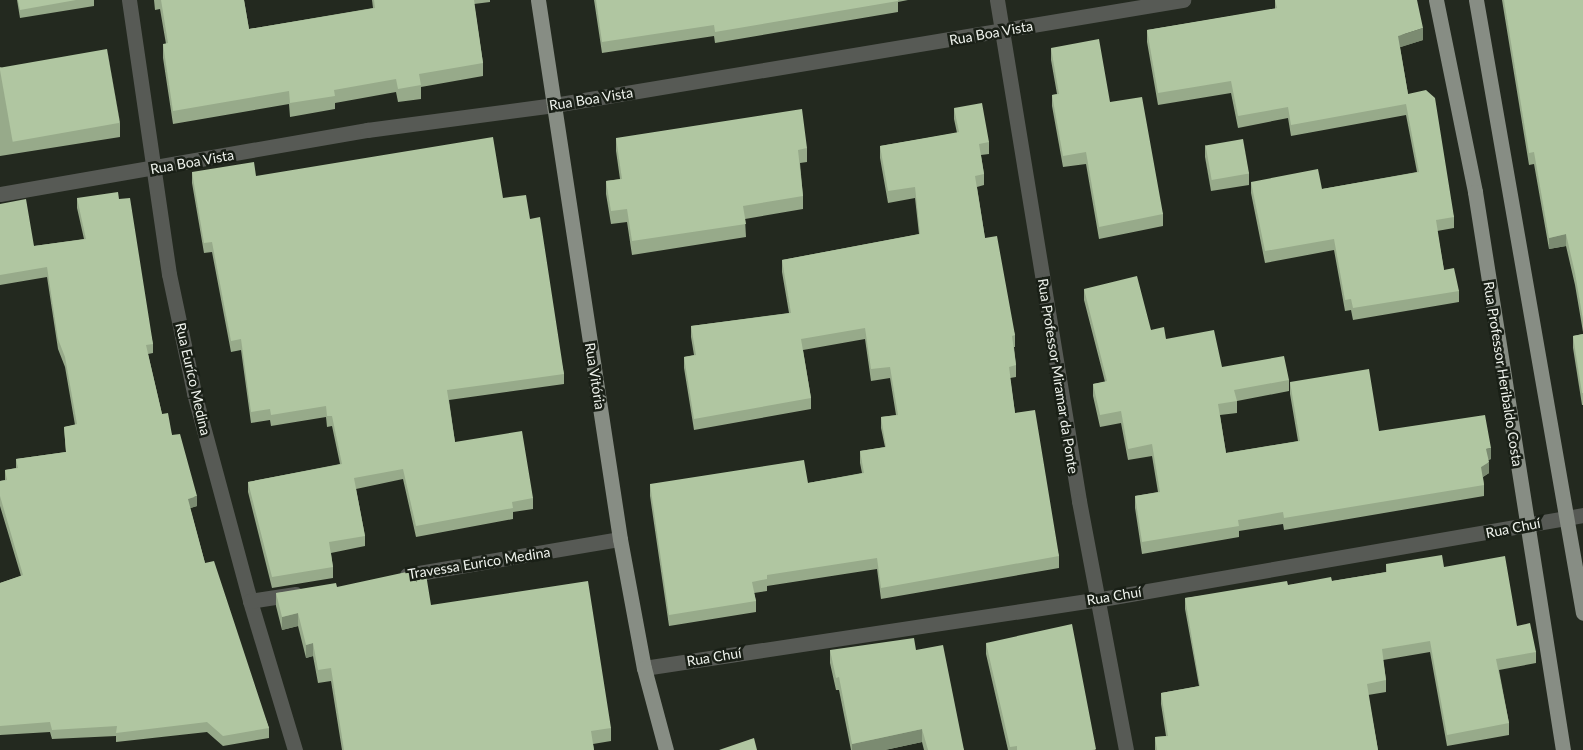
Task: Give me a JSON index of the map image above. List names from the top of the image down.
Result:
{
  "streets": {
    "main road": ["Rua Professor Heribaldo Costa", "Rua Vitória"],
    "street": [
      "Rua Boa Vista",
      "Rua Professor Miramar da Ponte",
      "Rua Euríco Medina",
      "Rua Chuí",
      "Travessa Eurico Medina"
    ]
  },
  "crossings": [
    ["Rua Boa Vista", "Rua Vitória"],
    ["Rua Boa Vista", "Rua Professor Miramar da Ponte"],
    ["Rua Boa Vista", "Rua Euríco Medina"],
    ["Rua Professor Heribaldo Costa", "Rua Chuí"],
    ["Rua Vitória", "Rua Chuí"],
    ["Rua Vitória", "Travessa Eurico Medina"],
    ["Rua Professor Miramar da Ponte", "Rua Chuí"]
  ]
}
